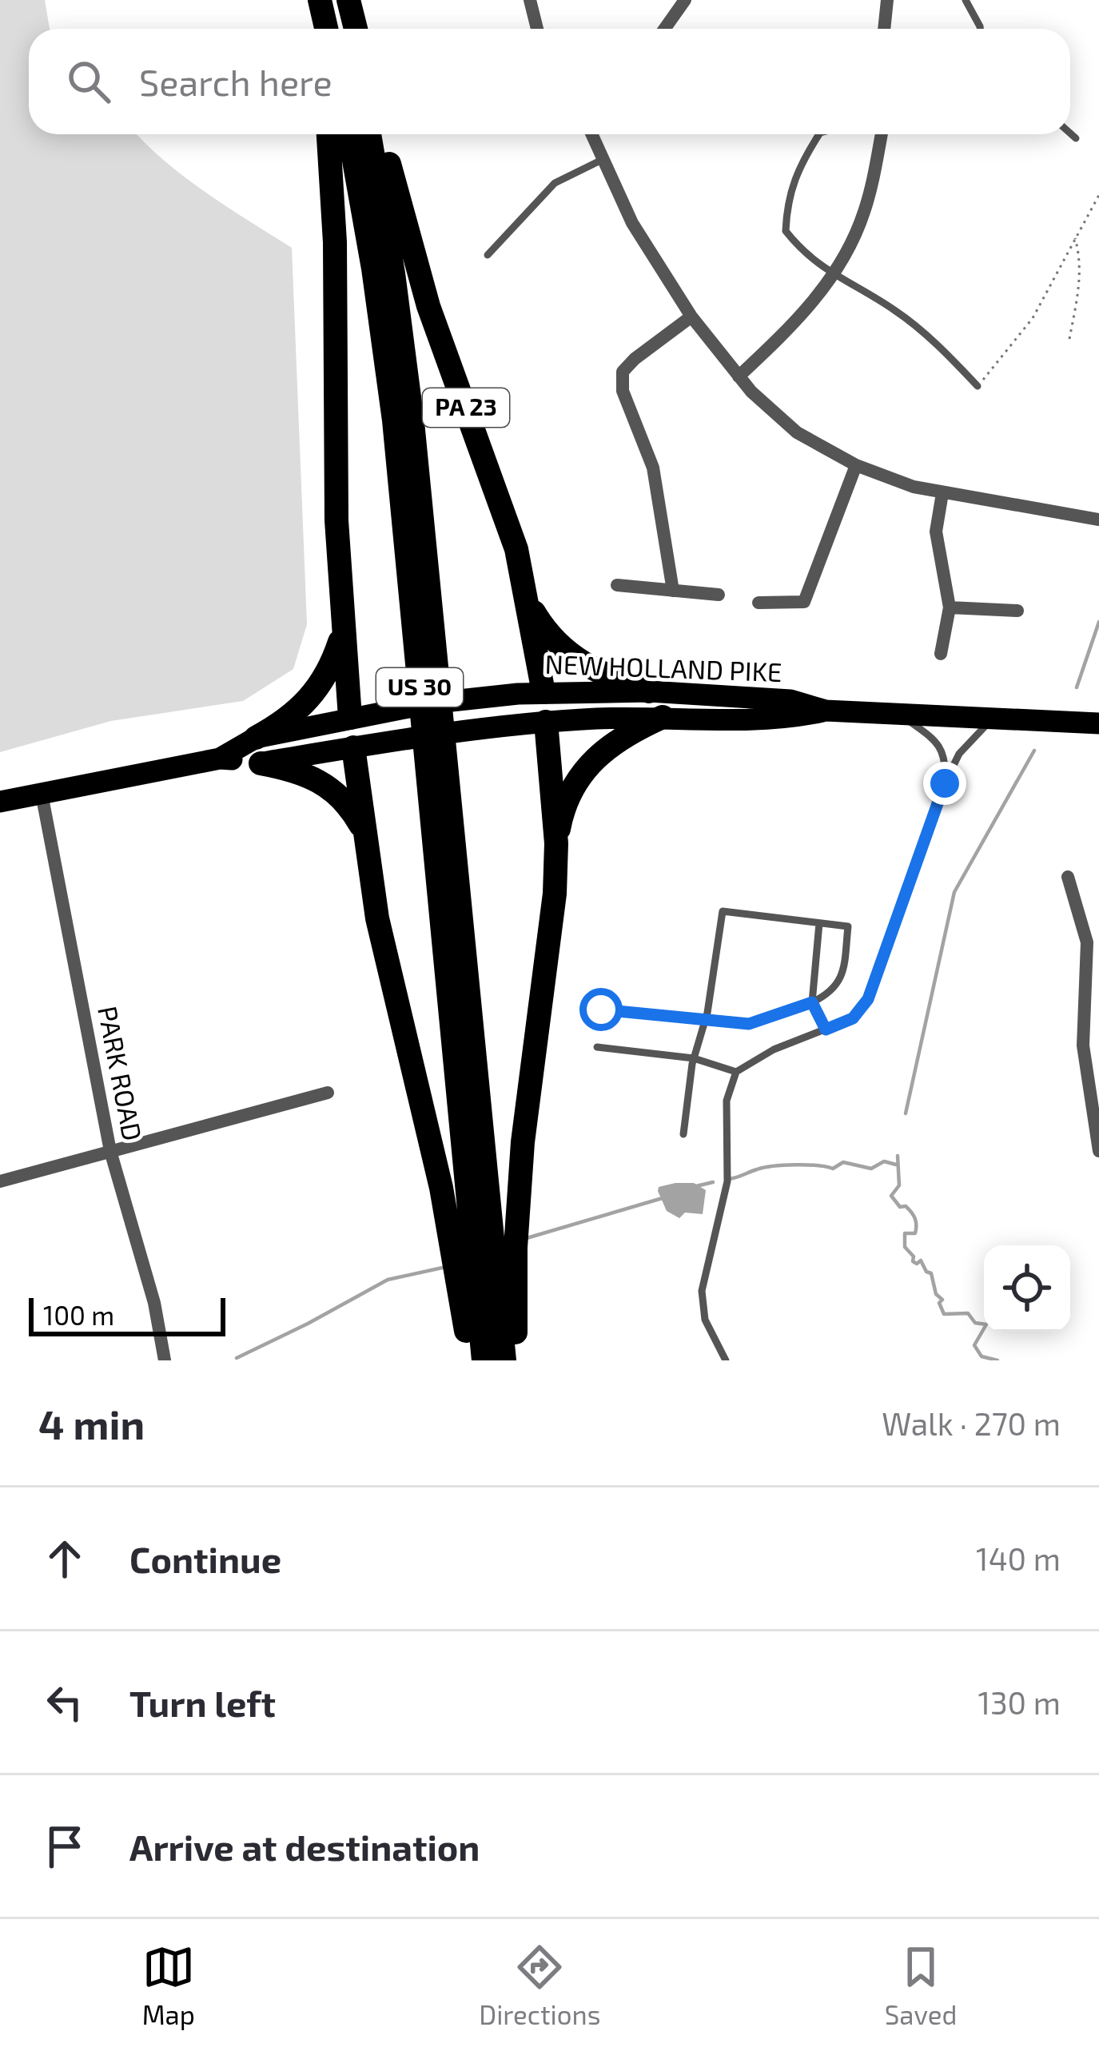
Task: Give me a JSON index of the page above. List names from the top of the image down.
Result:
{
  "streets": {
    "highway": ["PA 23", "US 30"],
    "main road": ["NEW HOLLAND PIKE"],
    "street": ["PARK ROAD"]
  },
  "crossings": [
    ["PA 23", "NEW HOLLAND PIKE"],
    ["NEW HOLLAND PIKE", "PARK ROAD"]
  ],
  "scale_bar": "100 m",
  "page": {
    "search": "Search here",
    "scale": "100 m",
    "heading": ["4 min", "Walk · 270 m"],
    "list": [
      ["Continue", "140 m"],
      ["Turn left", "130 m"],
      "Arrive at destination"
    ],
    "nav": ["Map", "Directions", "Saved"]
  }
}
